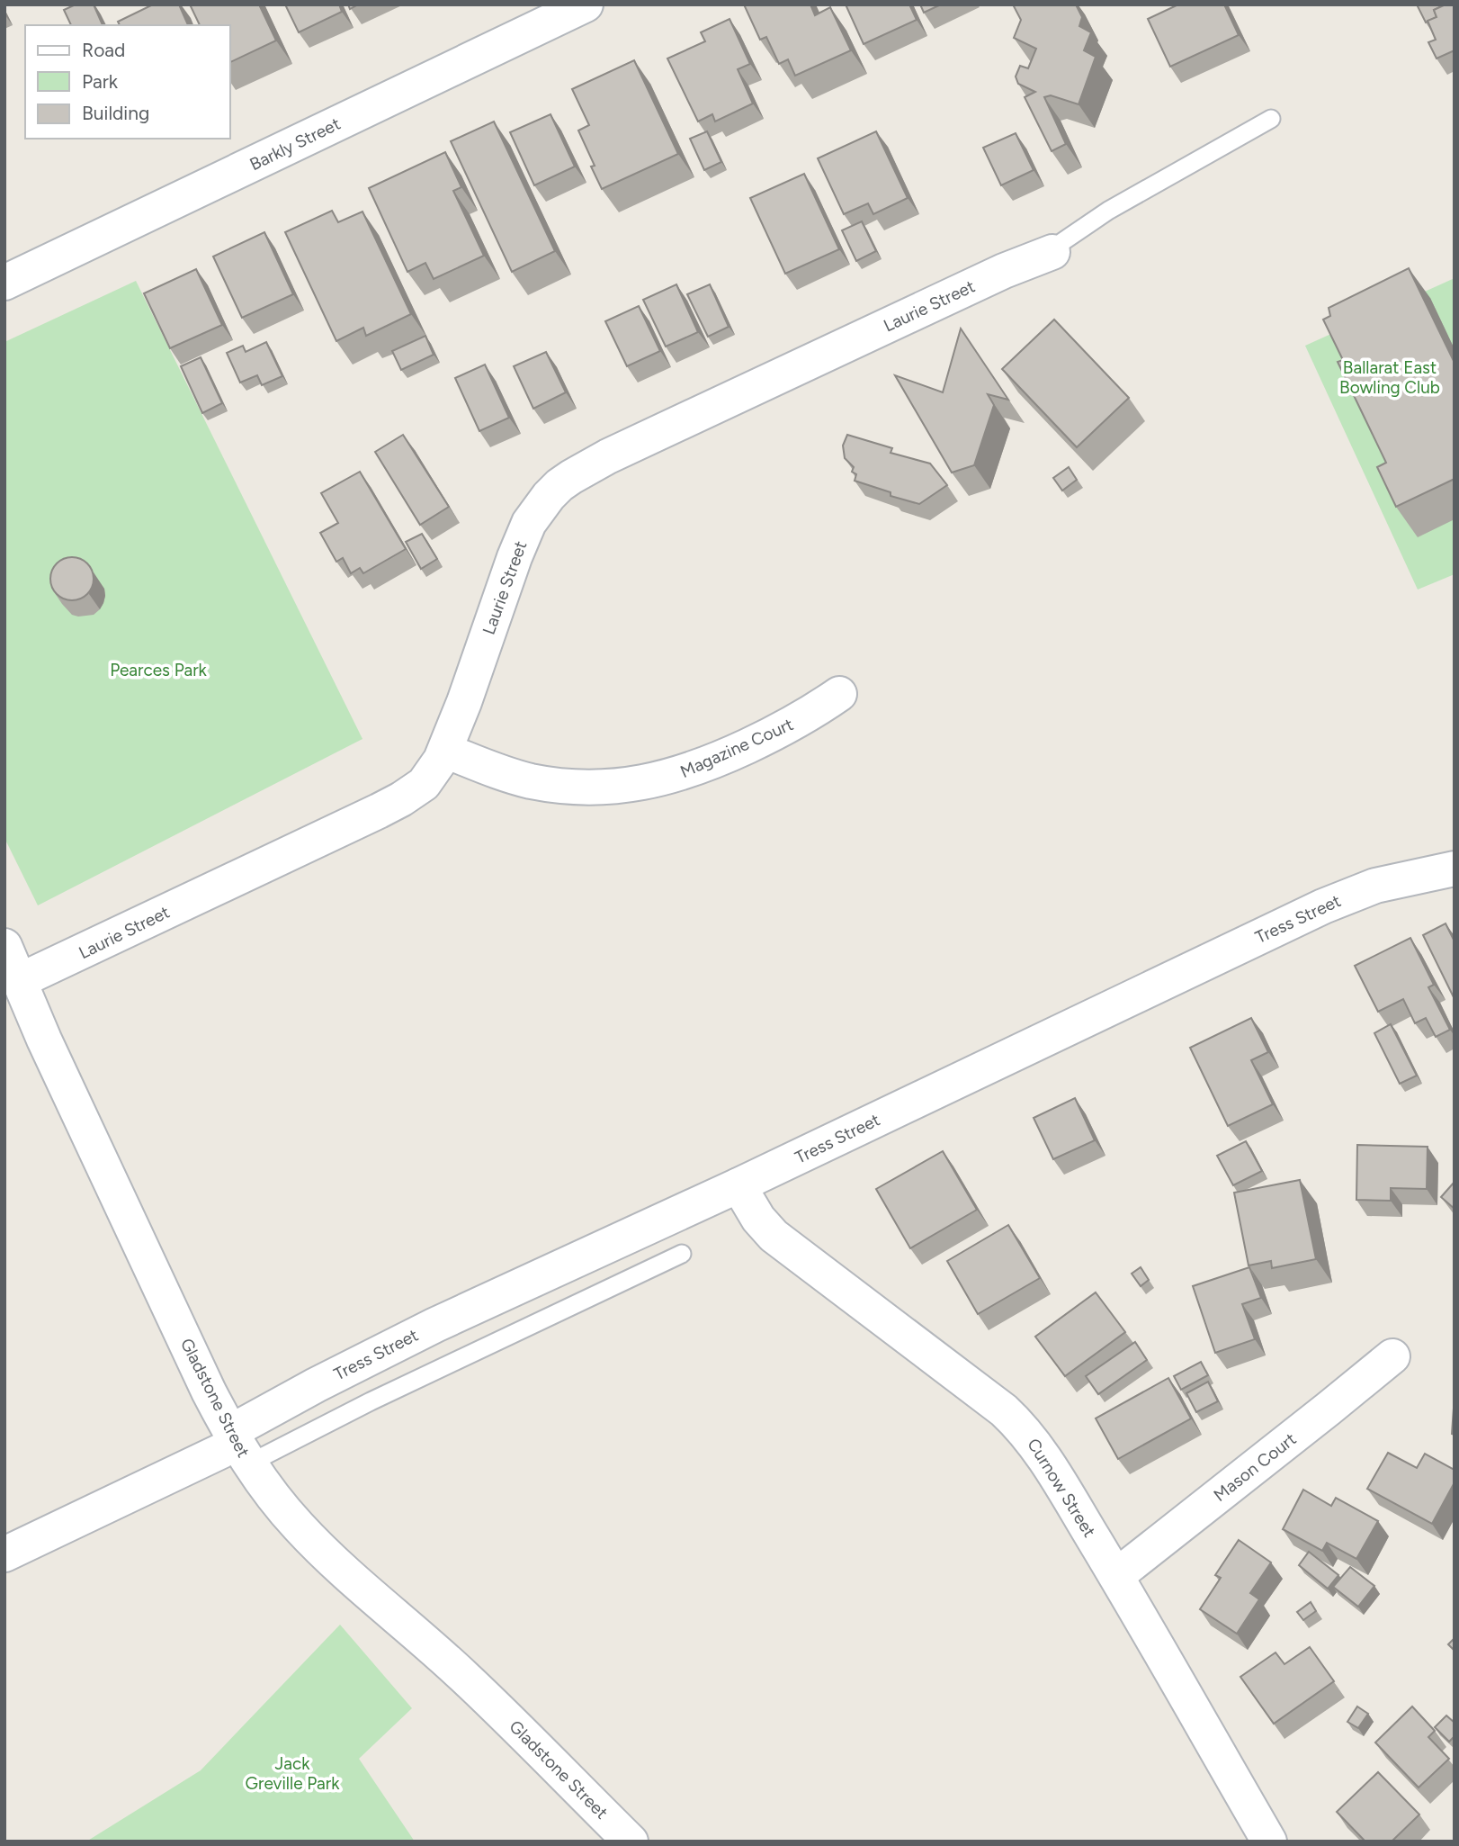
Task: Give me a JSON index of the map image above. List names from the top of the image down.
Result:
{
  "streets": {
    "street": [
      "Barkly Street",
      "Laurie Street",
      "Magazine Court",
      "Tress Street",
      "Gladstone Street",
      "Mason Court",
      "Curnow Street"
    ]
  },
  "crossings": [
    ["Laurie Street", "Magazine Court"],
    ["Laurie Street", "Gladstone Street"],
    ["Tress Street", "Gladstone Street"],
    ["Tress Street", "Curnow Street"],
    ["Mason Court", "Curnow Street"]
  ],
  "parks": ["Ballarat East Bowling Club", "Pearces Park", "Jack Greville Park"],
  "legend": ["Road", "Park", "Building"]
}
